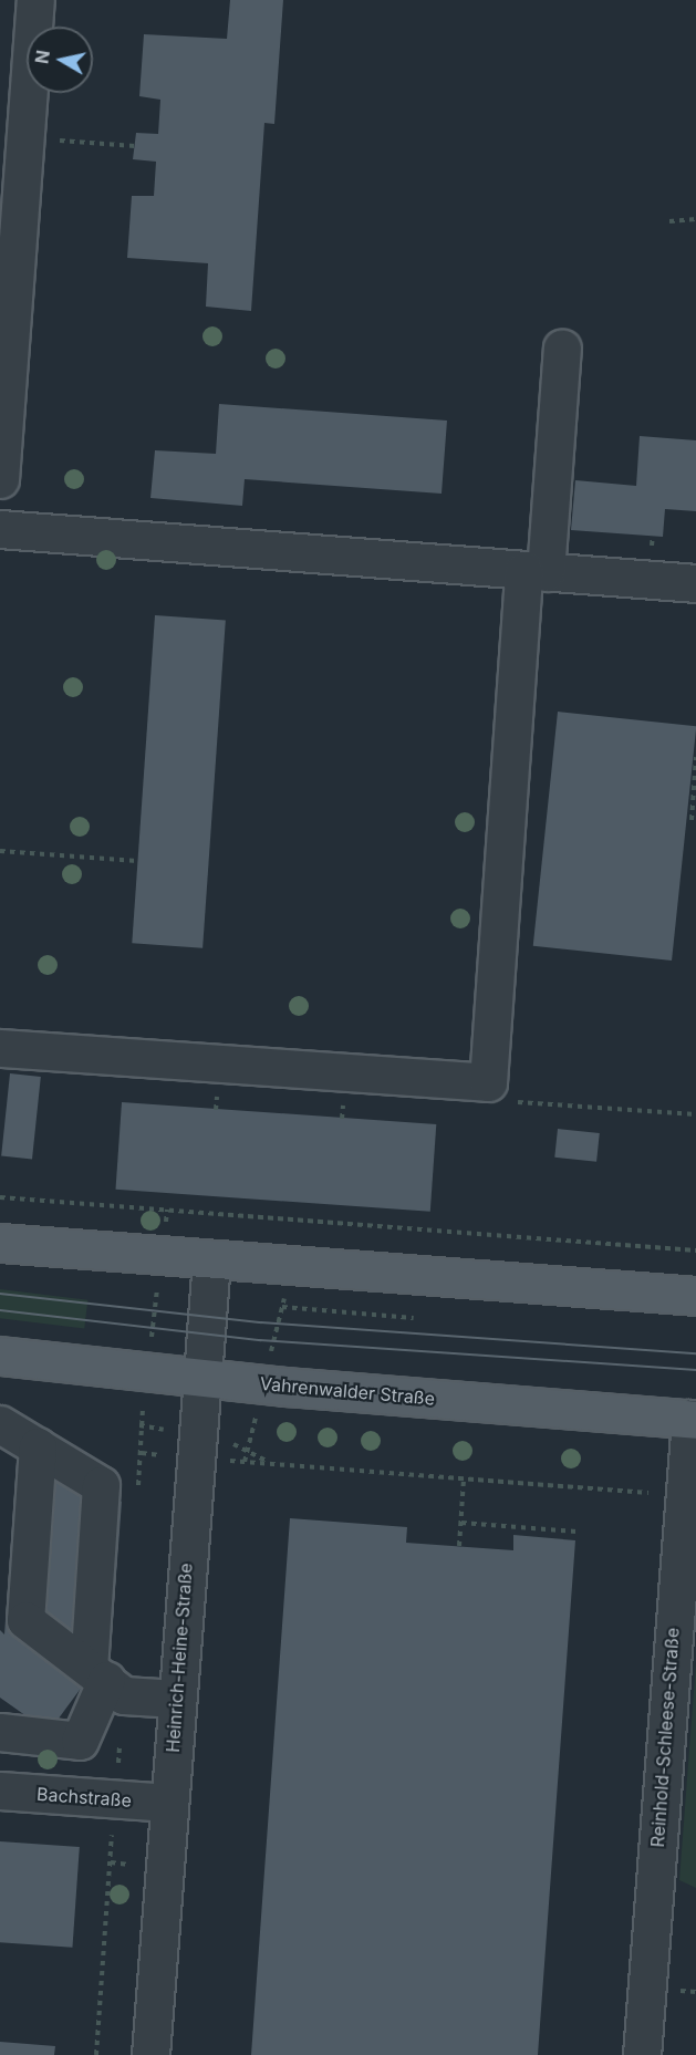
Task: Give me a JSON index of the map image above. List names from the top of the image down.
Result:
{
  "streets": {
    "main road": ["Vahrenwalder Straße"],
    "street": ["Heinrich-Heine-Straße", "Reinhold-Schleese-Straße", "Bachstraße"]
  },
  "crossings": [
    ["Vahrenwalder Straße", "Heinrich-Heine-Straße"],
    ["Vahrenwalder Straße", "Reinhold-Schleese-Straße"],
    ["Heinrich-Heine-Straße", "Bachstraße"]
  ],
  "north": "left"
}
